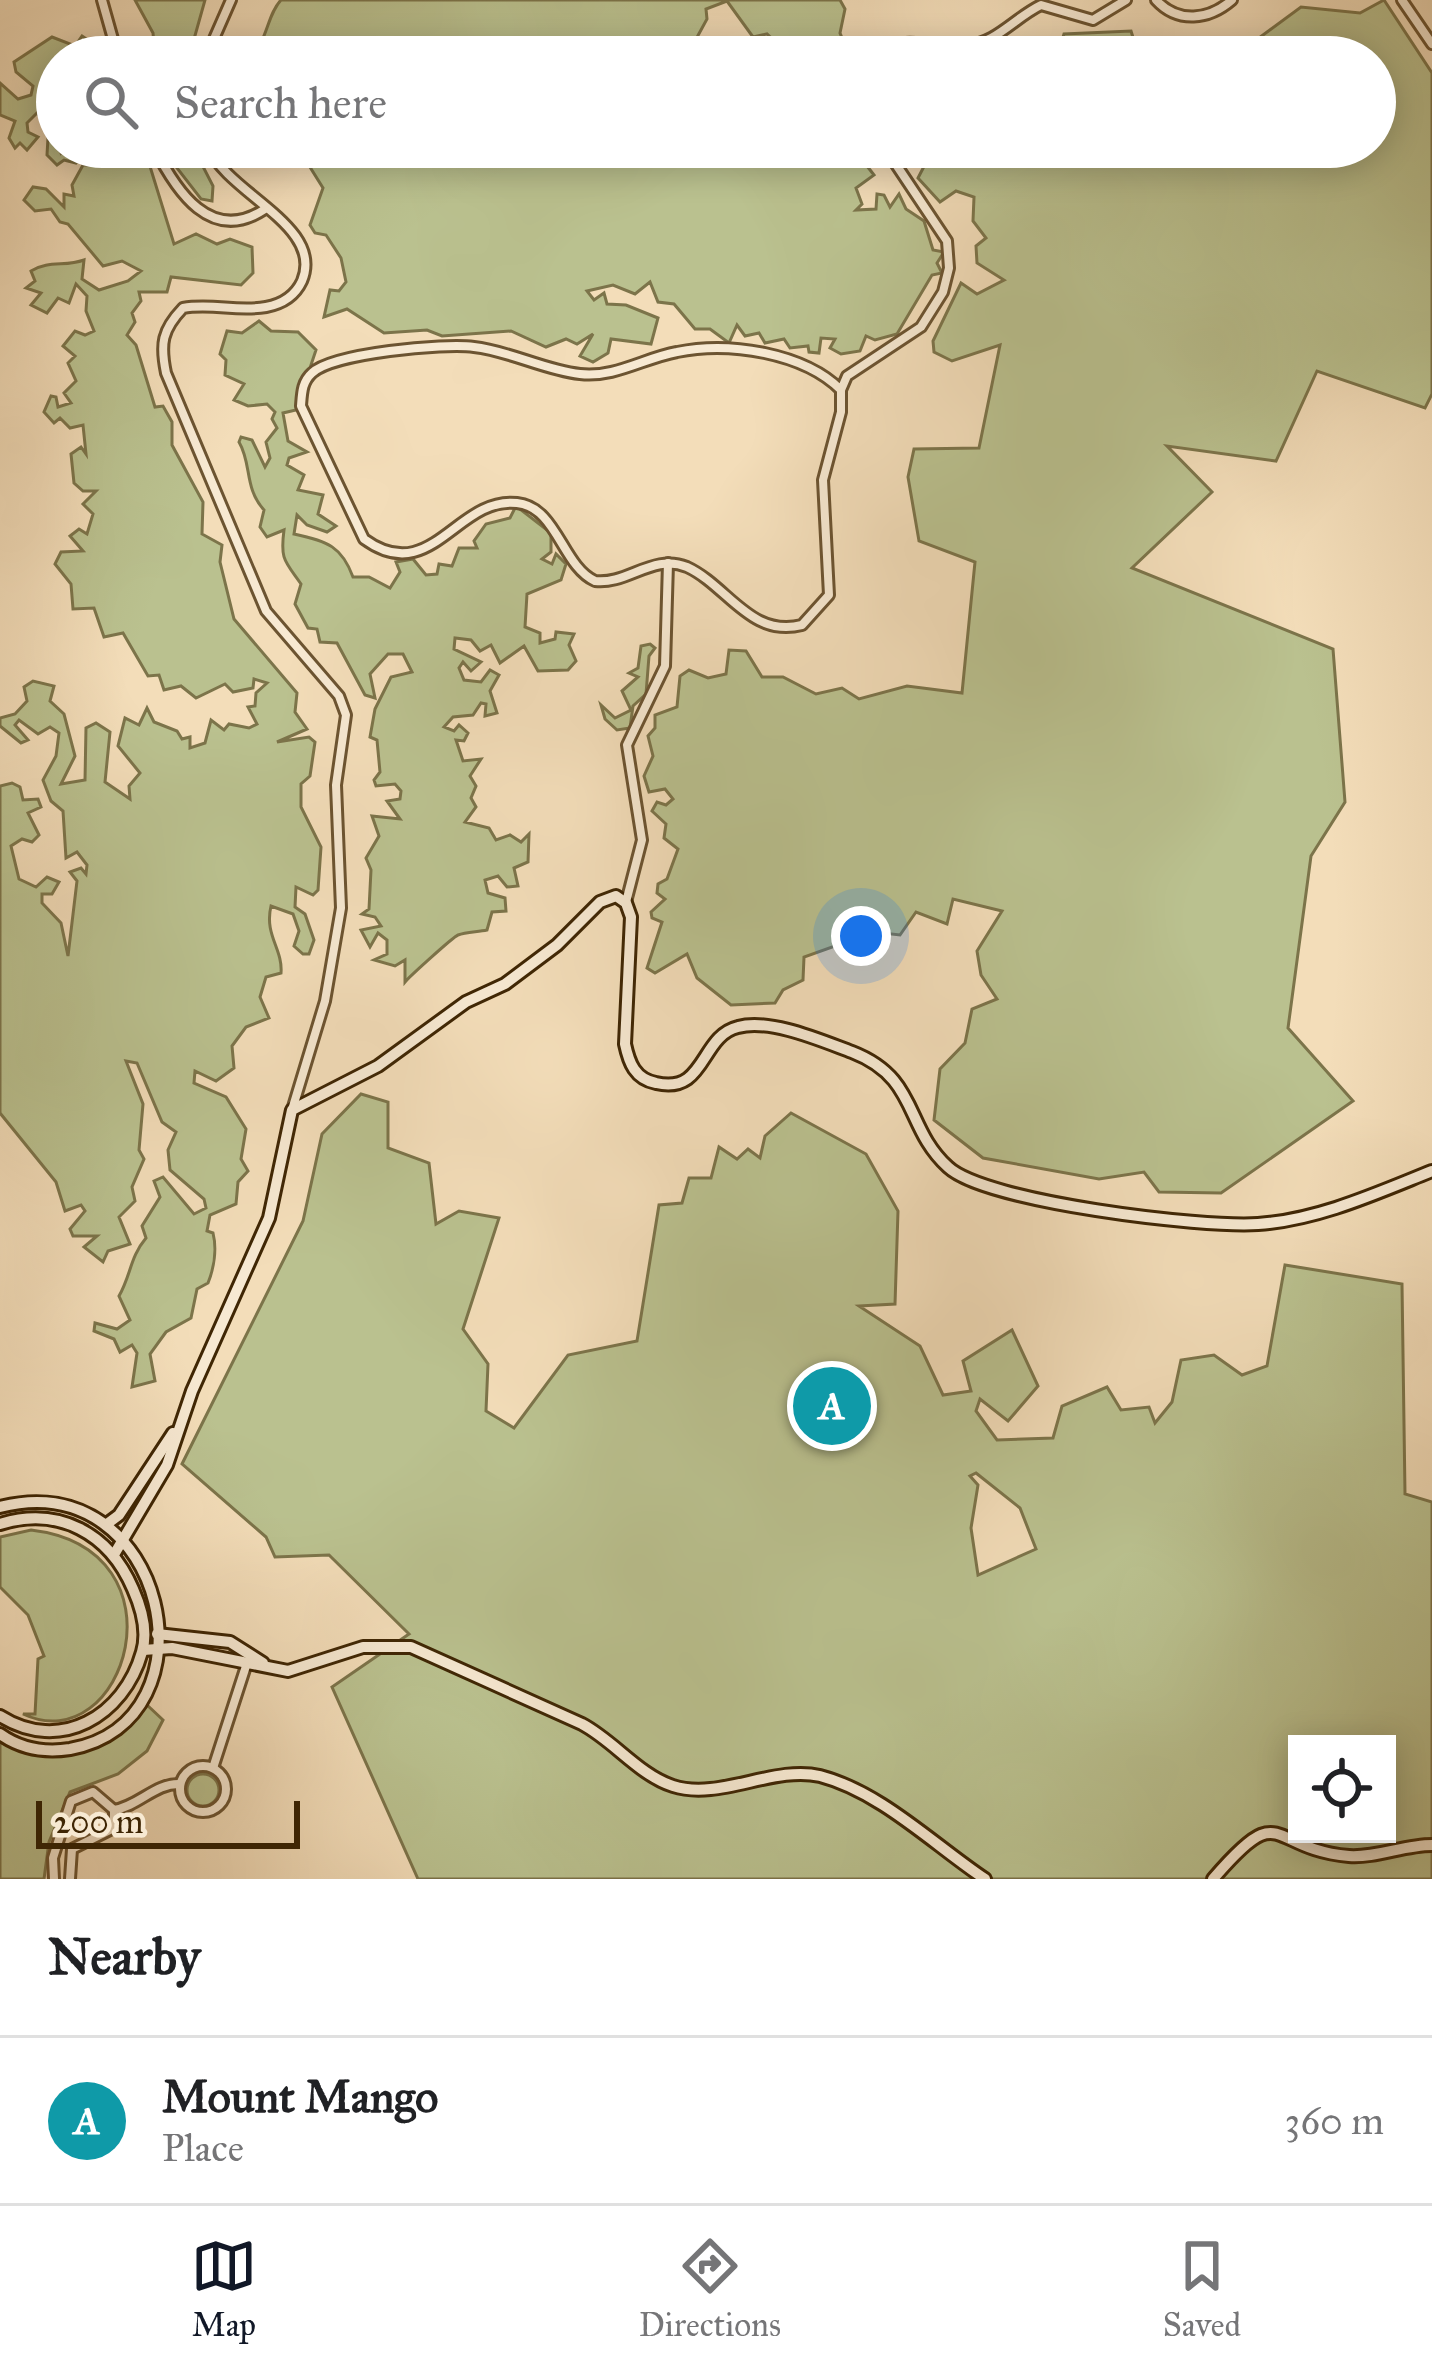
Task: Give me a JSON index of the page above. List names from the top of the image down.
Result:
{
  "scale_bar": "200 m",
  "page": {
    "search": "Search here",
    "pins": "A",
    "scale": "200 m",
    "heading": "Nearby",
    "list": [
      {
        "mark": "A",
        "name": "Mount Mango",
        "note": "Place",
        "value": "360 m"
      }
    ],
    "nav": ["Map", "Directions", "Saved"]
  }
}
